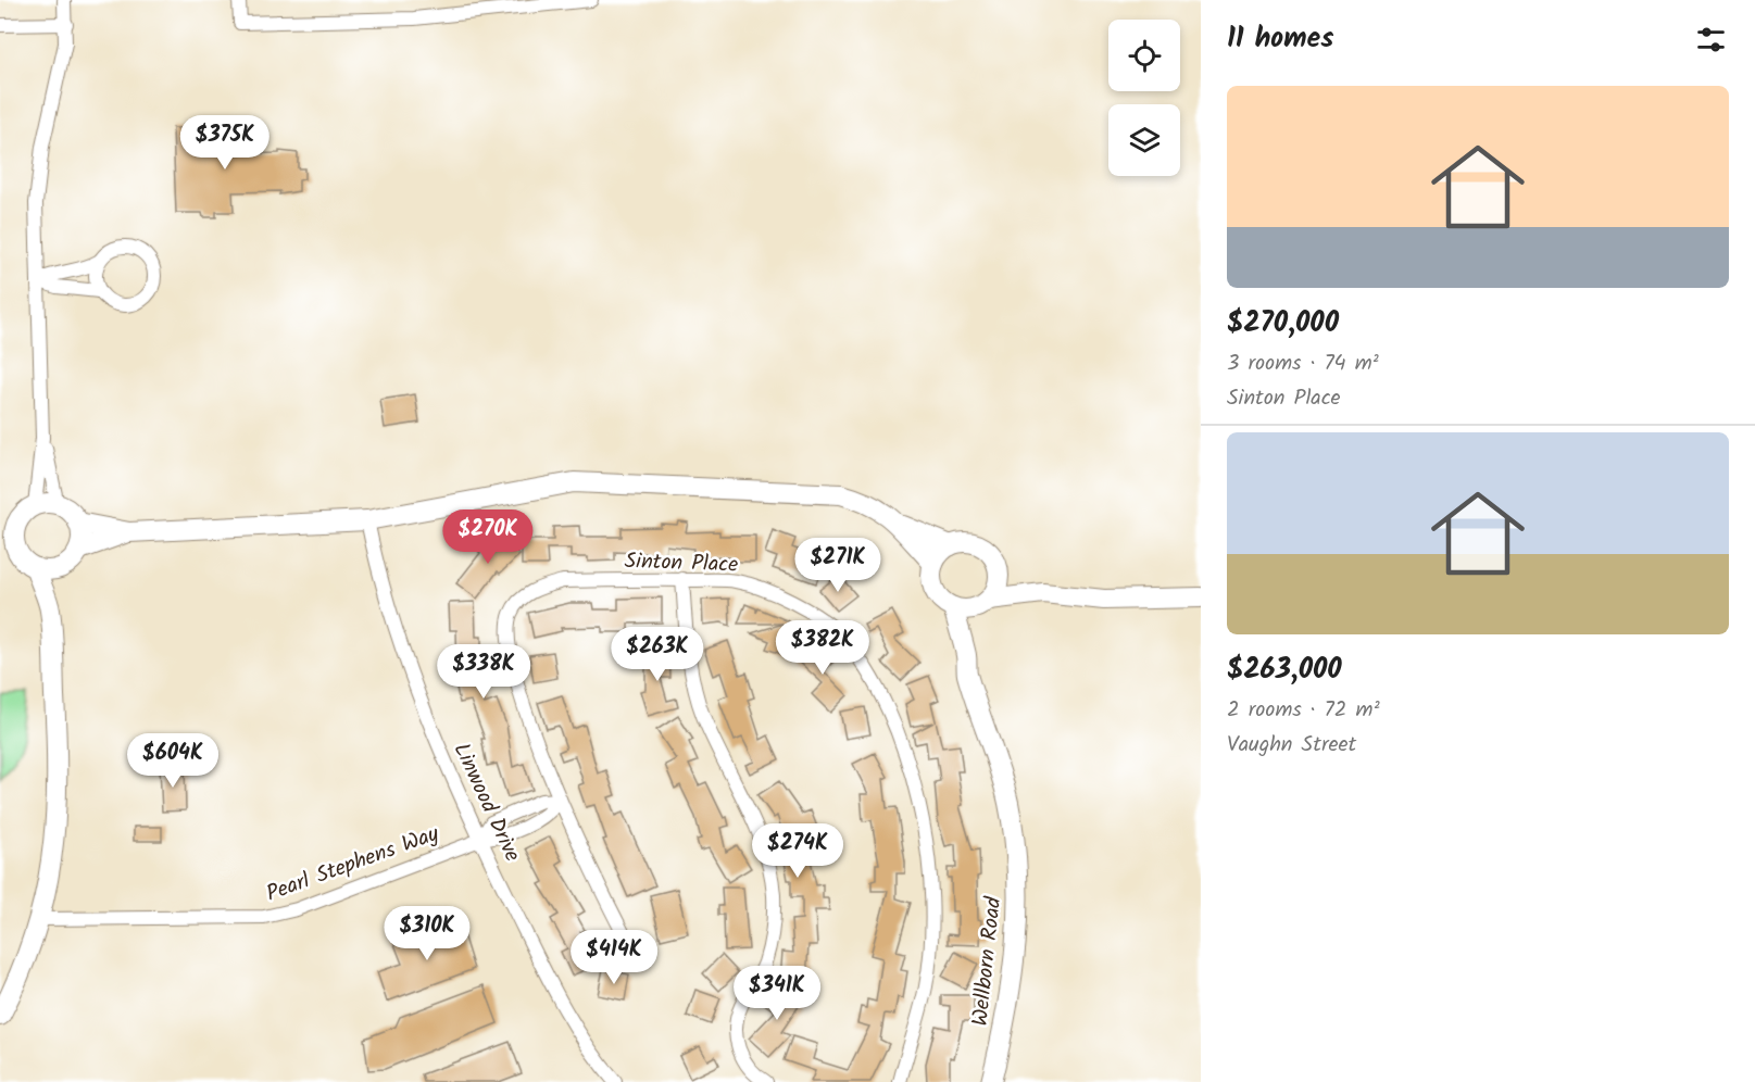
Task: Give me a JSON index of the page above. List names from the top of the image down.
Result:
{
  "streets": {
    "street": [
      "Sinton Place",
      "Linwood Drive",
      "Pearl Stephens Way",
      "Wellborn Road"
    ]
  },
  "crossings": [
    ["Sinton Place", "Pearl Stephens Way"],
    ["Linwood Drive", "Pearl Stephens Way"]
  ],
  "page": {
    "heading": "11 homes",
    "list": [
      {
        "name": "$270,000",
        "note": "3 rooms · 74 m² · Sinton Place"
      },
      {
        "name": "$263,000",
        "note": "2 rooms · 72 m² · Vaughn Street"
      }
    ],
    "price": [
      "$375K",
      "$270K",
      "$271K",
      "$382K",
      "$263K",
      "$338K",
      "$604K",
      "$274K",
      "$310K",
      "$414K",
      "$341K"
    ]
  }
}
